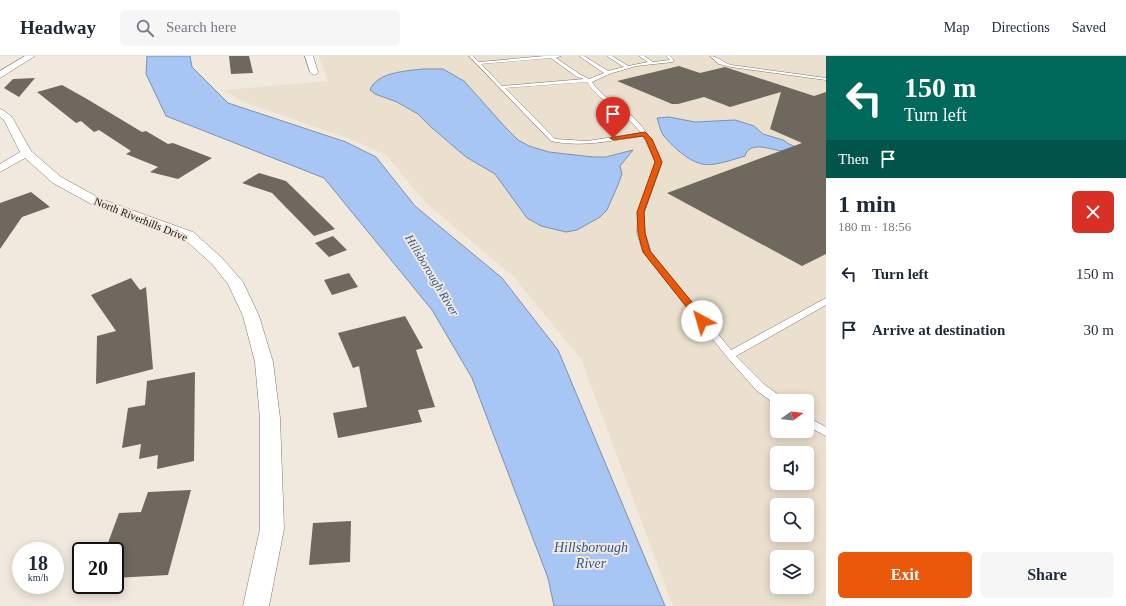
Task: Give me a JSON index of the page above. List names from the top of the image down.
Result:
{
  "streets": {
    "street": ["North Riverhills Drive"]
  },
  "water": ["Hillsborough River"],
  "north": "right",
  "page": {
    "header": "Headway",
    "search": "Search here",
    "nav": ["Map", "Directions", "Saved"],
    "turn": ["150 m", "Turn left"],
    "then": "Then",
    "heading": ["1 min", "180 m · 18:56"],
    "list": [
      {
        "name": "Turn left",
        "value": "150 m"
      },
      {
        "name": "Arrive at destination",
        "value": "30 m"
      }
    ],
    "speed": "18 km/h",
    "limit": "20",
    "buttons": ["Exit", "Share"]
  }
}
